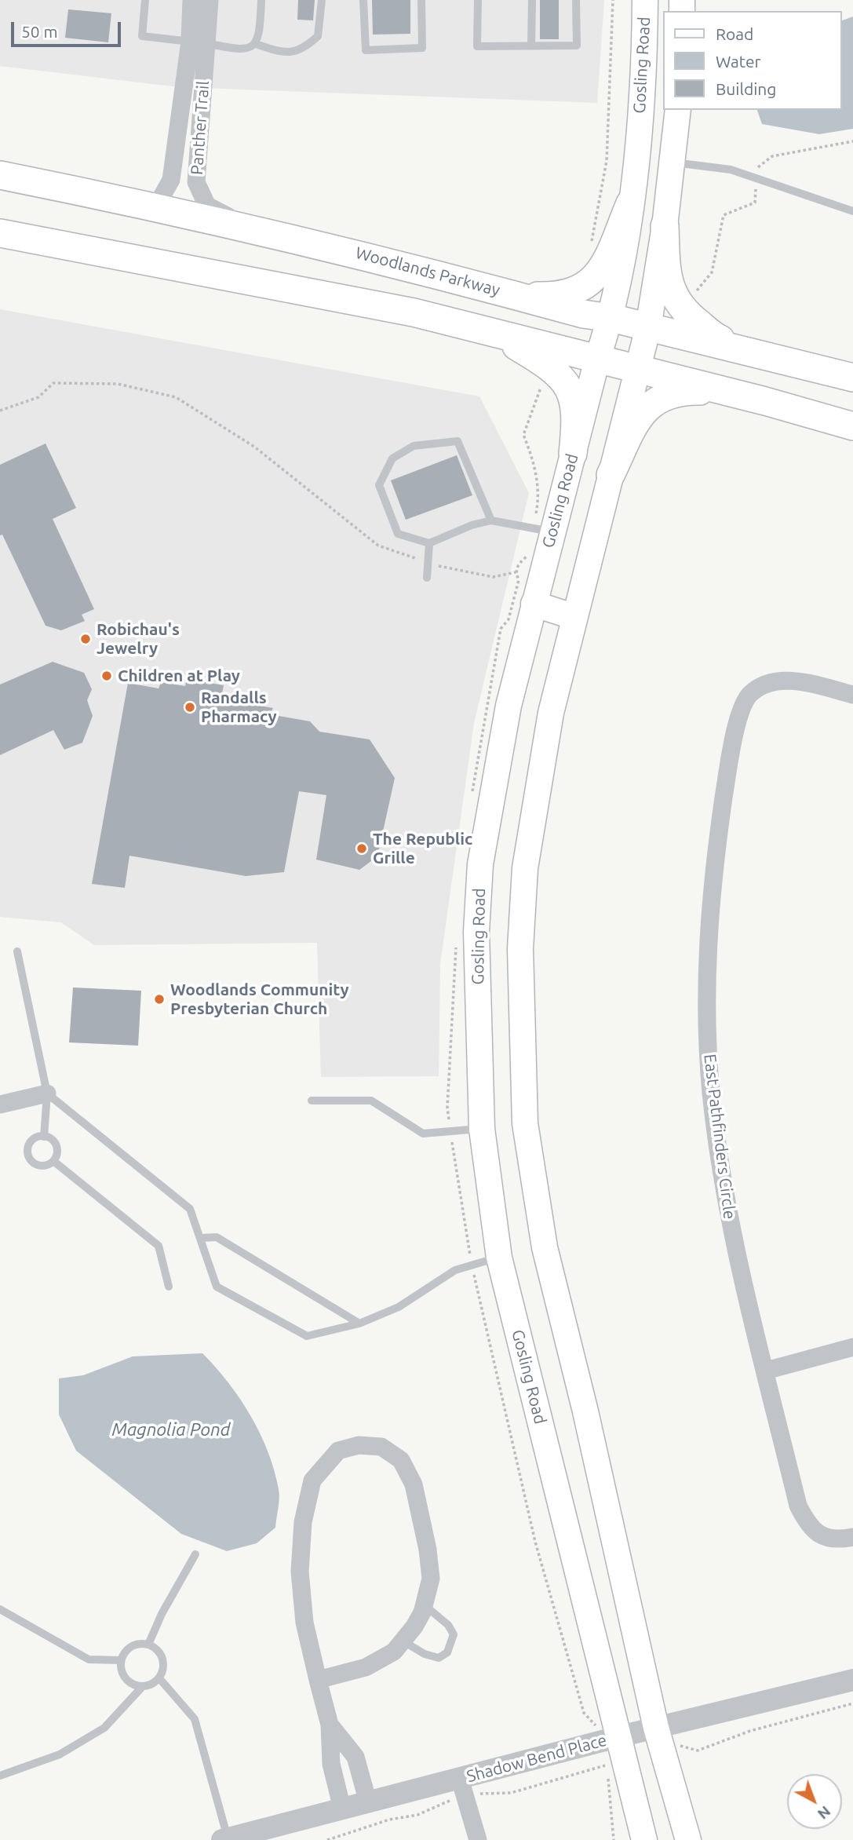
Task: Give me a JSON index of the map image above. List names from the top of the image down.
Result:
{
  "streets": {
    "main road": ["Gosling Road", "Woodlands Parkway"],
    "street": ["Panther Trail", "East Pathfinders Circle", "Shadow Bend Place"]
  },
  "crossings": [
    ["Gosling Road", "Woodlands Parkway"],
    ["Gosling Road", "Shadow Bend Place"],
    ["Panther Trail", "Woodlands Parkway"]
  ],
  "water": ["Magnolia Pond"],
  "places": [
    "Robichau's Jewelry",
    "Children at Play",
    "Randalls Pharmacy",
    "The Republic Grille",
    "Woodlands Community Presbyterian Church"
  ],
  "legend": ["Road", "Water", "Building"],
  "scale_bar": "50 m",
  "north": "bottom right"
}
